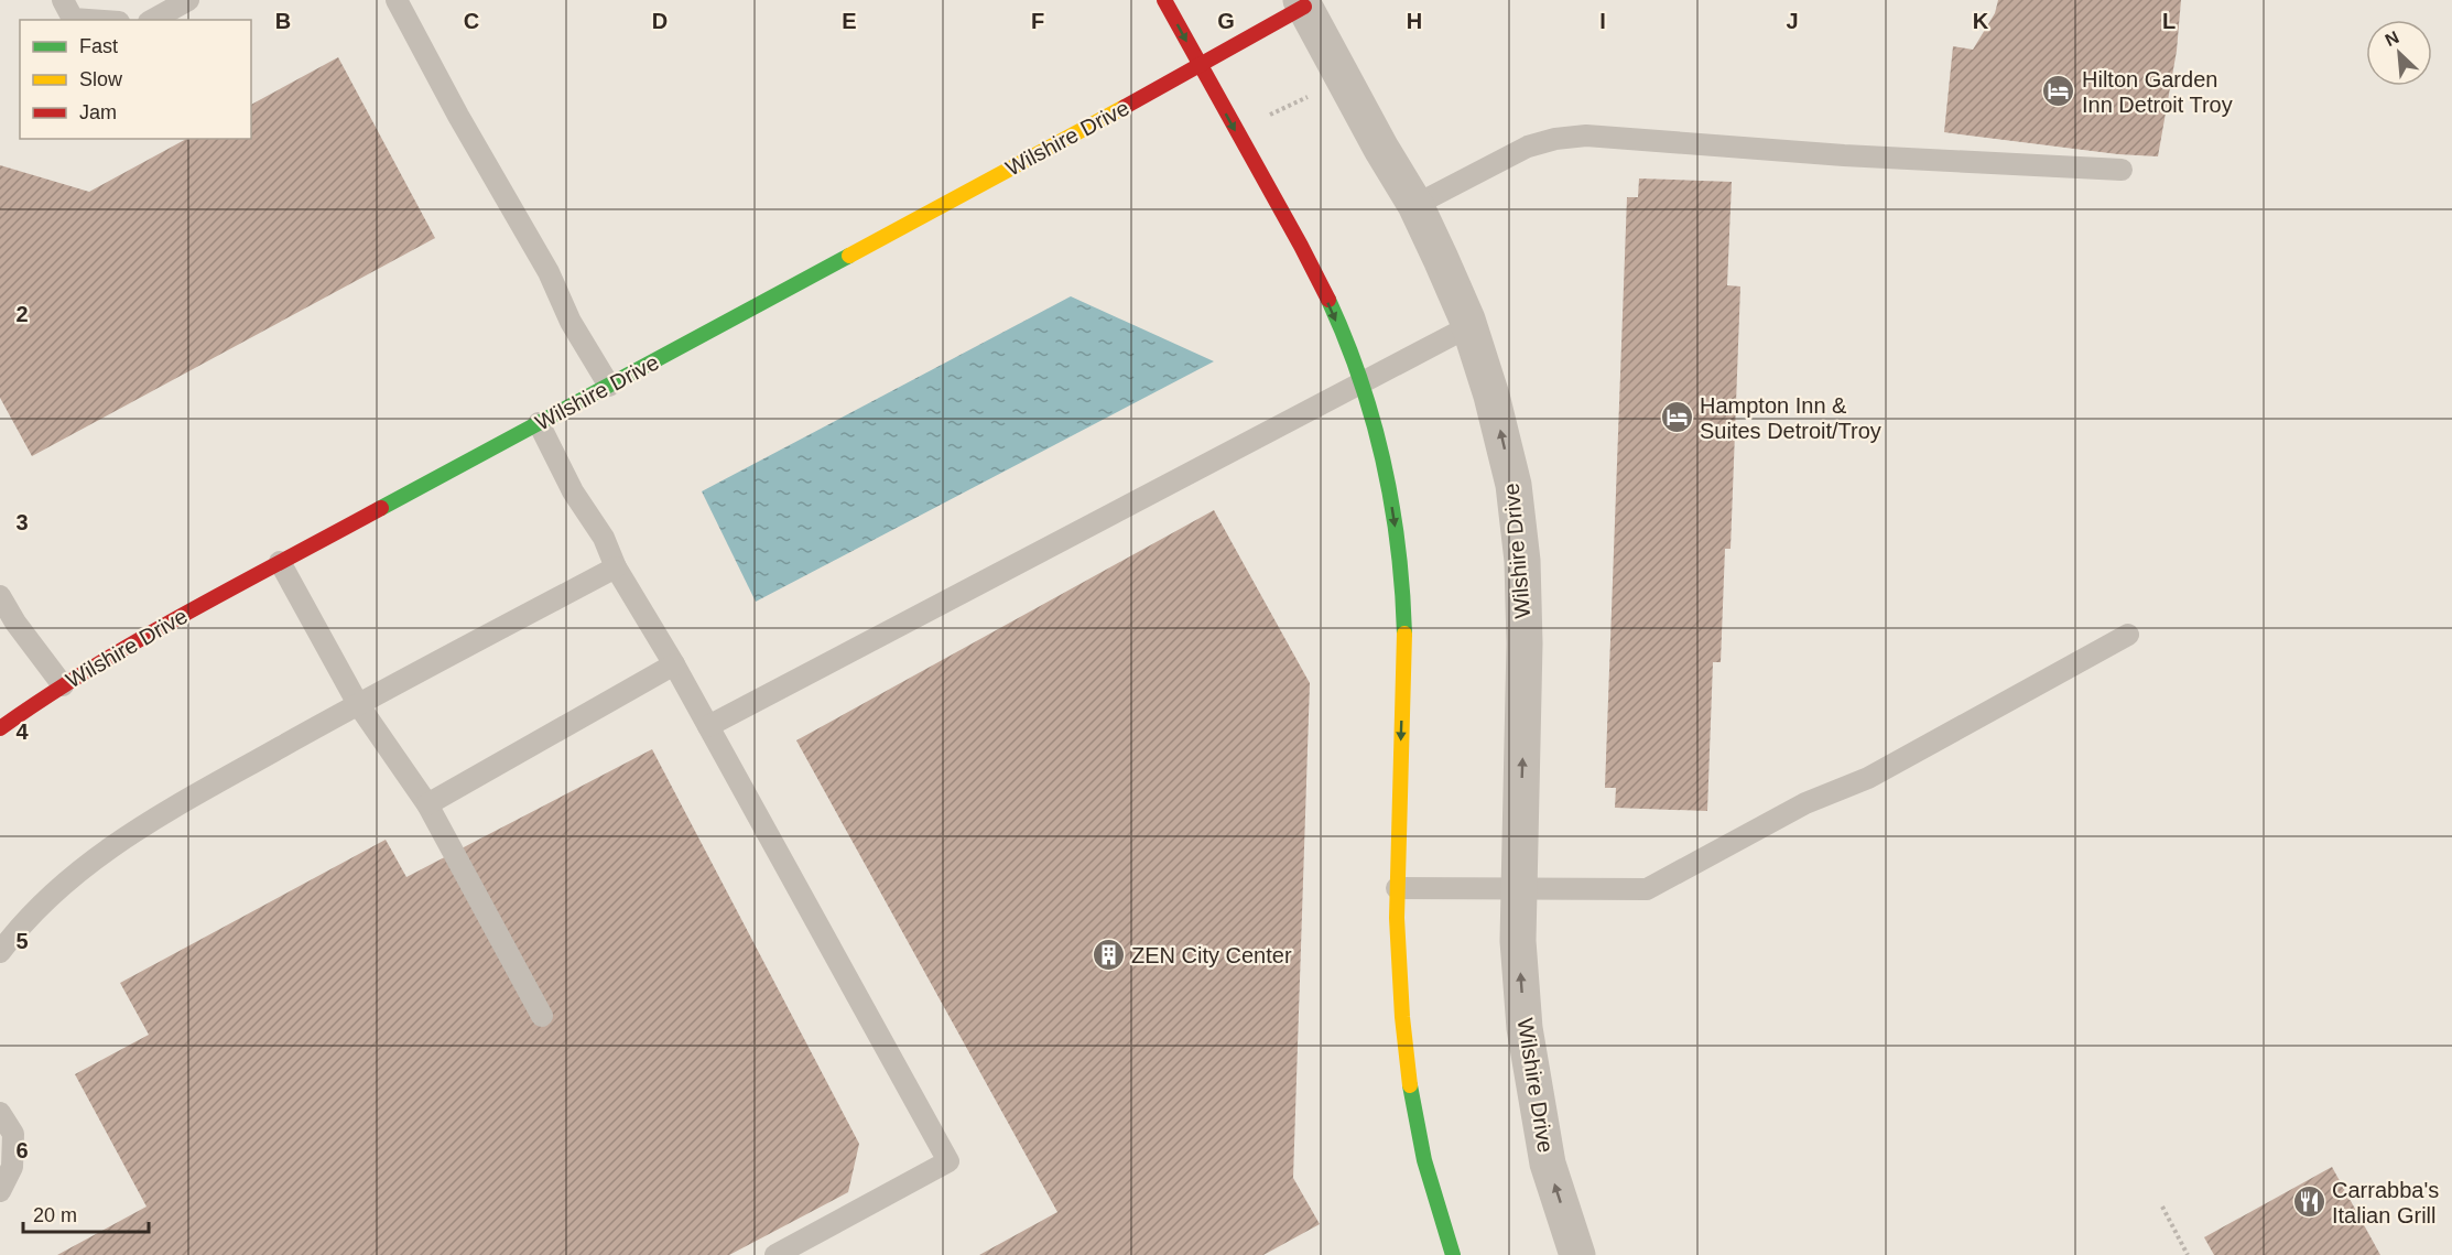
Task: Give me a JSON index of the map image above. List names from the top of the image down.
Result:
{
  "streets": {
    "street": ["Wilshire Drive"]
  },
  "places": {
    "hotel": ["Hilton Garden Inn Detroit Troy", "Hampton Inn & Suites Detroit/Troy"],
    "building": ["ZEN City Center"],
    "restaurant": ["Carrabba's Italian Grill"]
  },
  "legend": ["Fast", "Slow", "Jam"],
  "scale_bar": "20 m",
  "north": "top left",
  "grid": {
    "columns": [
      "B",
      "C",
      "D",
      "E",
      "F",
      "G",
      "H",
      "I",
      "J",
      "K",
      "L"
    ],
    "rows": [
      "2",
      "3",
      "4",
      "5",
      "6"
    ]
  }
}
